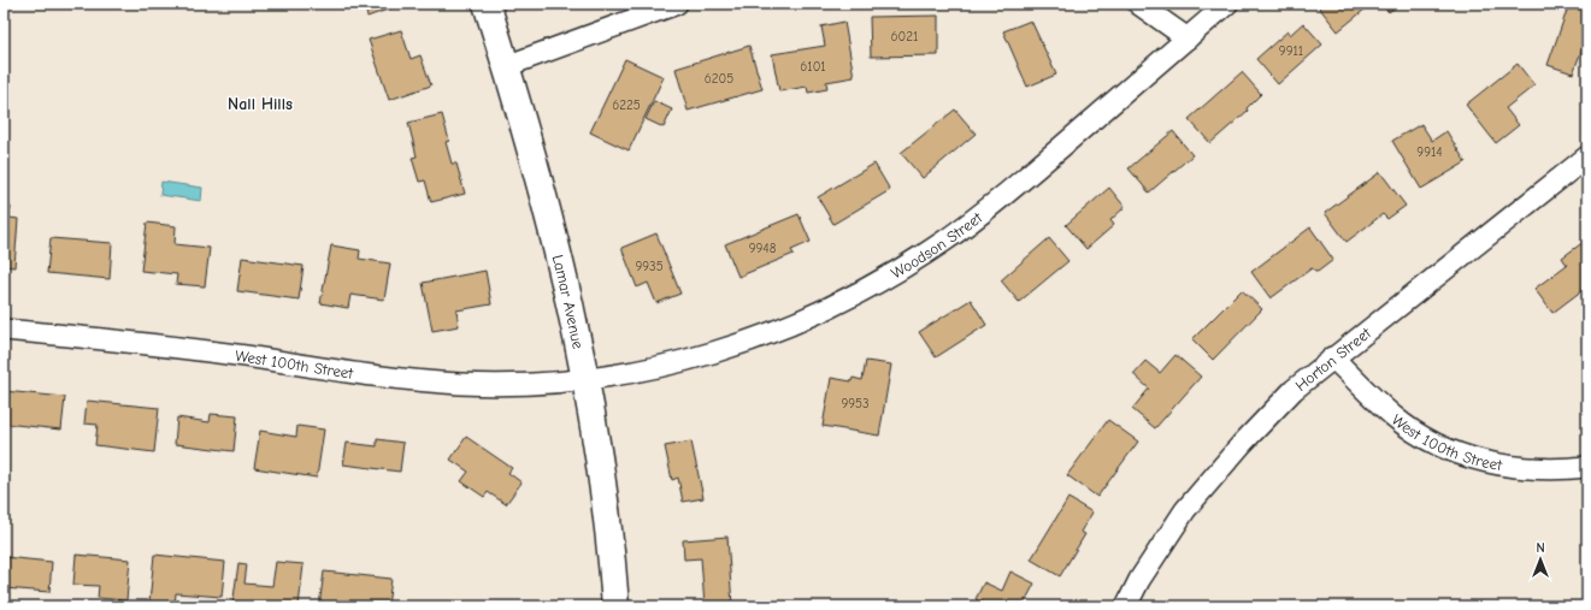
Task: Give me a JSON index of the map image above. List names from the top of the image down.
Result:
{
  "streets": {
    "street": [
      "Woodson Street",
      "Lamar Avenue",
      "Horton Street",
      "West 100th Street"
    ]
  },
  "crossings": [
    ["Woodson Street", "Lamar Avenue"],
    ["Woodson Street", "West 100th Street"],
    ["Lamar Avenue", "West 100th Street"],
    ["Horton Street", "West 100th Street"]
  ],
  "districts": ["Nall Hills"],
  "house_numbers": [
    "6021",
    "9911",
    "6101",
    "6205",
    "6225",
    "9914",
    "9948",
    "9935",
    "9953"
  ],
  "north": "top"
}
